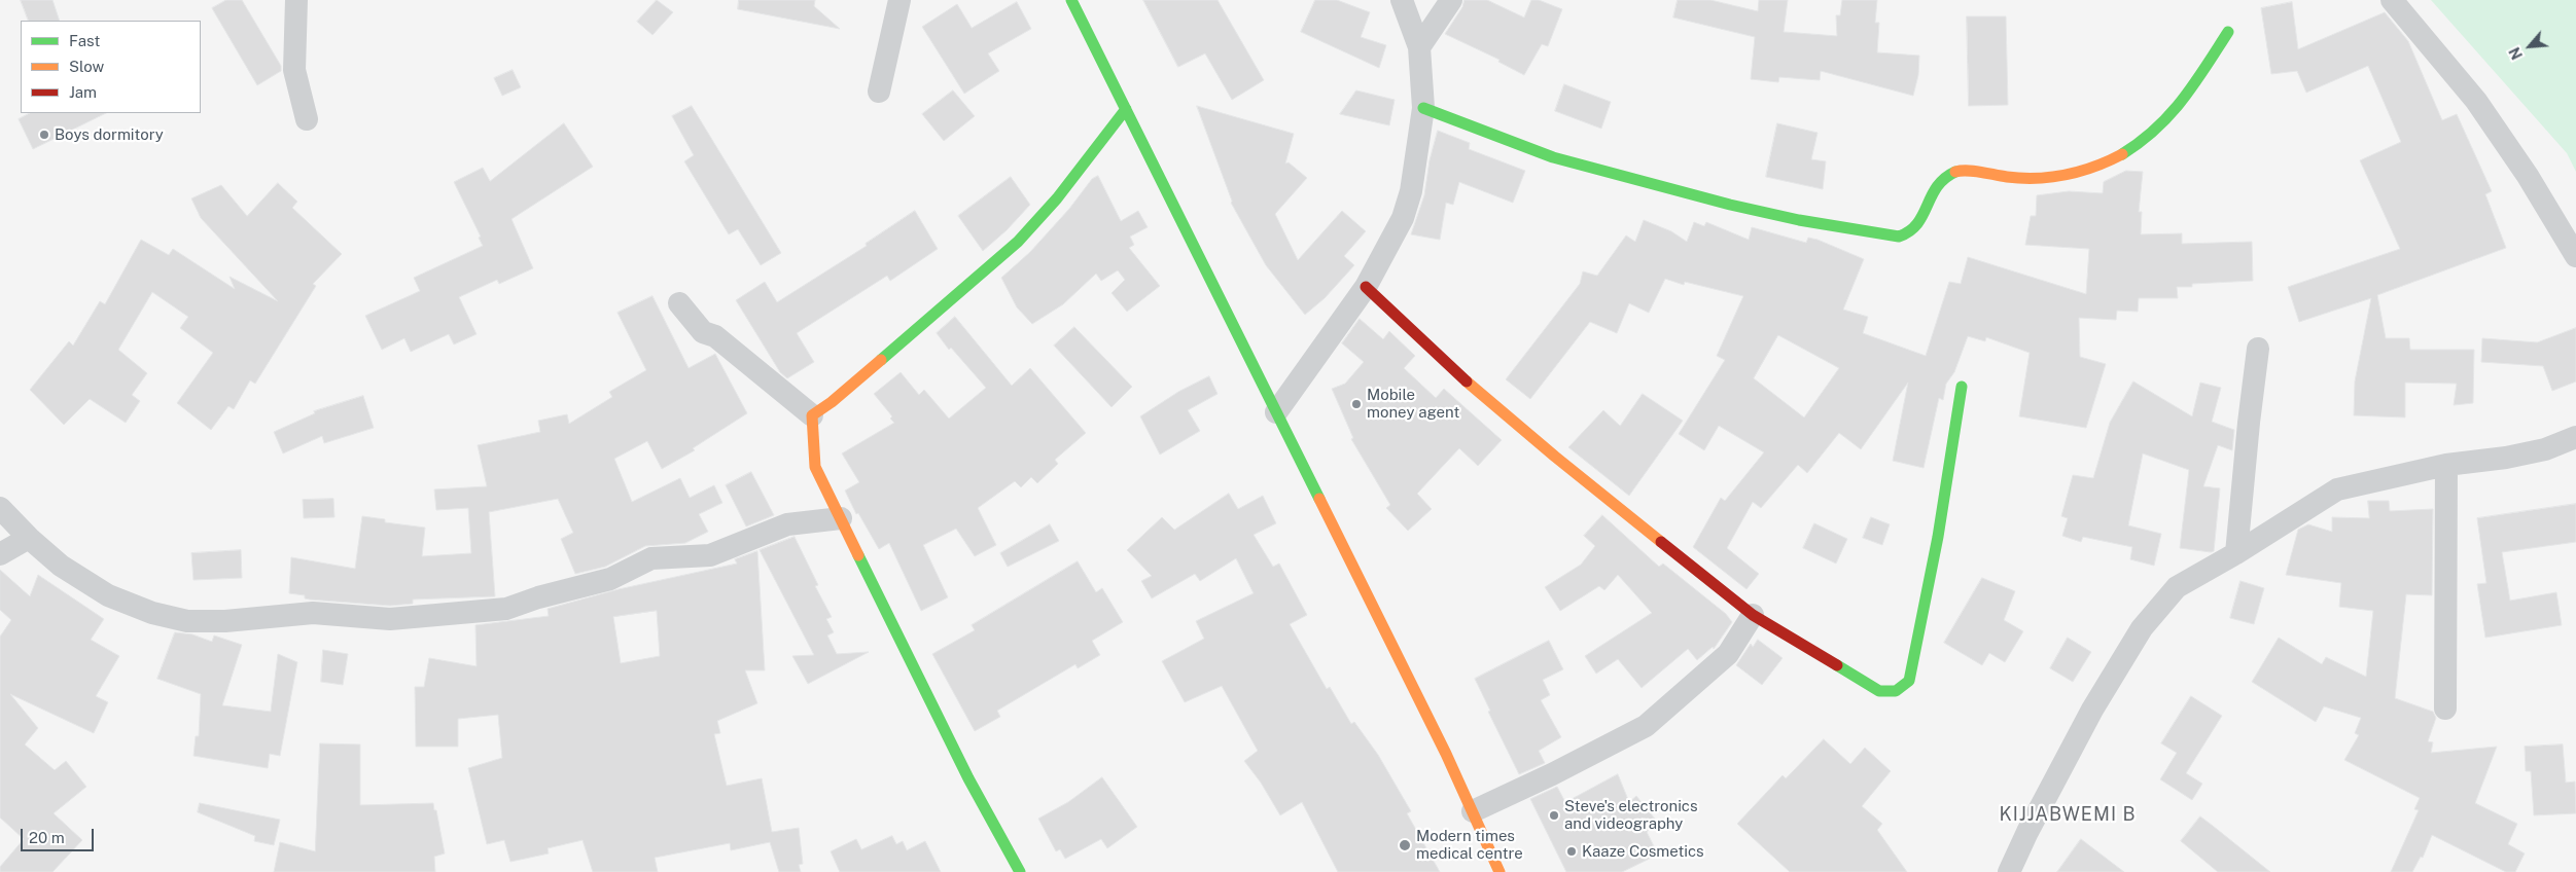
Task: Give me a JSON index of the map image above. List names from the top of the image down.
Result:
{
  "districts": ["KIJJABWEMI B"],
  "places": [
    "Boys dormitory",
    "Mobile money agent",
    "Steve's electronics and videography",
    "Modern times medical centre",
    "Kaaze Cosmetics"
  ],
  "legend": ["Fast", "Slow", "Jam"],
  "scale_bar": "20 m",
  "north": "bottom left"
}
